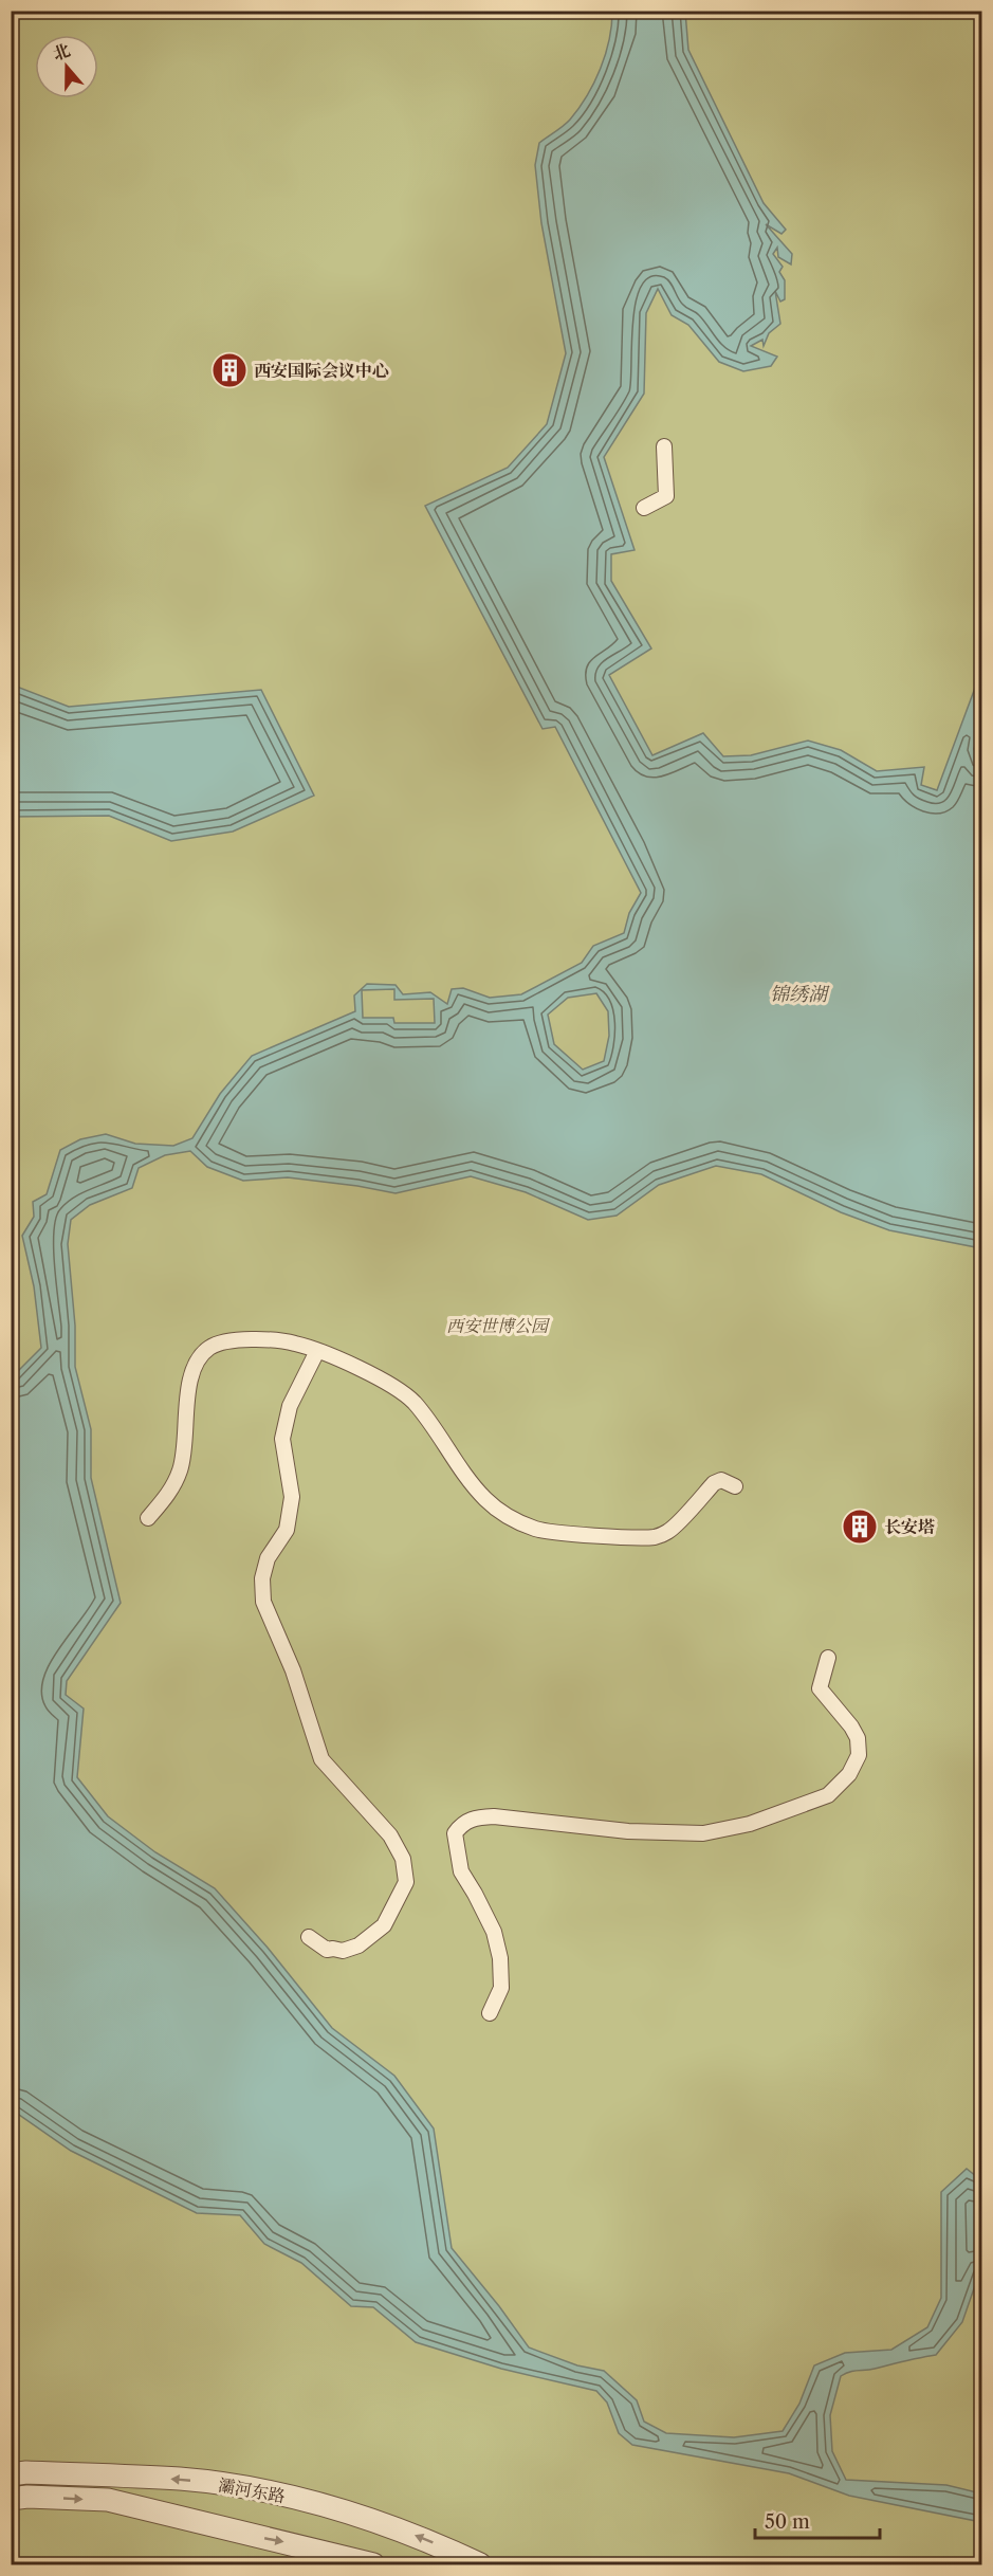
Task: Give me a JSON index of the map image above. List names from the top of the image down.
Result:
{
  "streets": {
    "street": ["灞河东路"]
  },
  "water": ["锦绣湖"],
  "parks": ["西安世博公园"],
  "places": {
    "building": ["西安国际会议中心", "长安塔"]
  },
  "scale_bar": "50 m",
  "north": "top"
}
